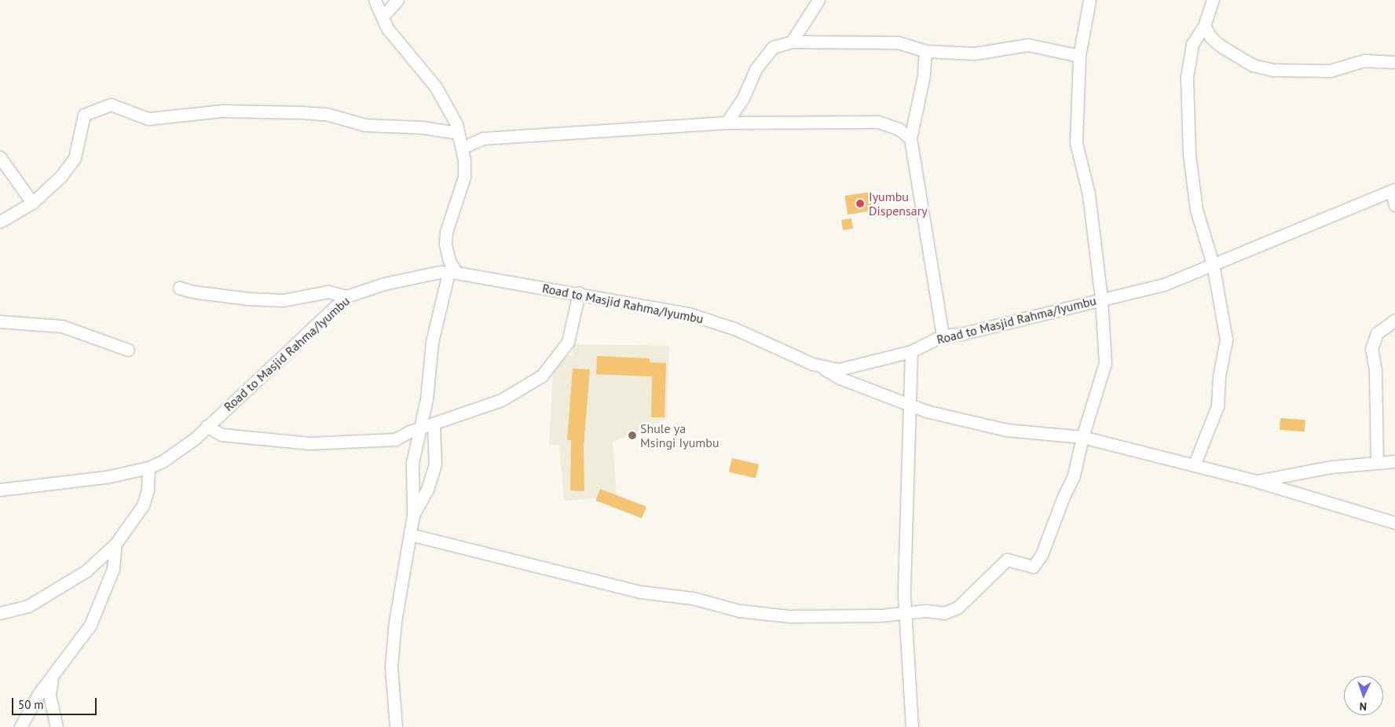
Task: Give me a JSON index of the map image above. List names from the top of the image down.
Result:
{
  "streets": {
    "street": ["Road to Masjid Rahma/Iyumbu"]
  },
  "places": ["Iyumbu Dispensary", "Shule ya Msingi Iyumbu"],
  "scale_bar": "50 m",
  "north": "bottom"
}
